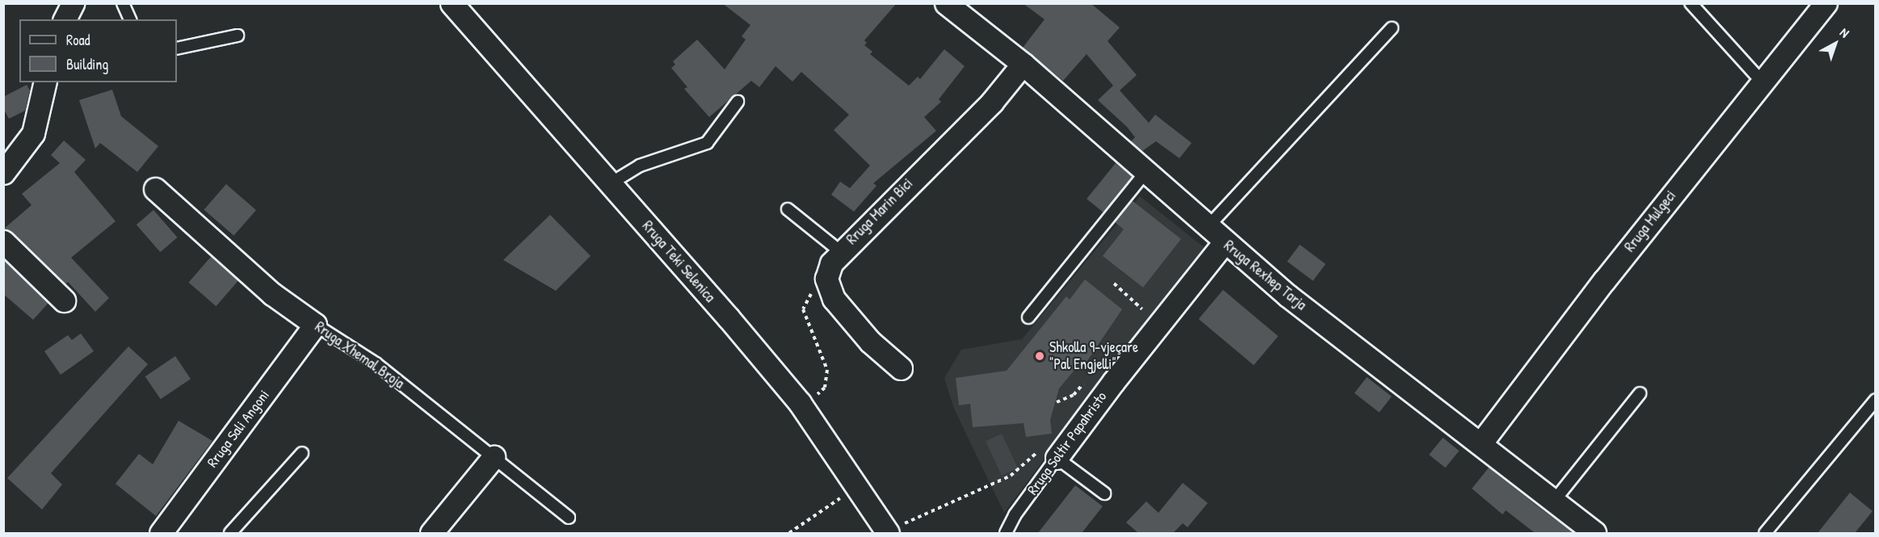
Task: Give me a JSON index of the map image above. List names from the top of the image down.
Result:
{
  "streets": {
    "street": [
      "Rruga Marin Bici",
      "Rruga Mulgeci",
      "Rruga Teki Selenica",
      "Rruga Rexhep Tarja",
      "Rruga Xhemal Broja",
      "Rruga Sali Angoni",
      "Rruga Soltir Papahristo"
    ]
  },
  "crossings": [
    ["Rruga Marin Bici", "Rruga Rexhep Tarja"],
    ["Rruga Mulgeci", "Rruga Rexhep Tarja"],
    ["Rruga Rexhep Tarja", "Rruga Soltir Papahristo"],
    ["Rruga Xhemal Broja", "Rruga Sali Angoni"]
  ],
  "places": ["Shkolla 9-vjeçare \"Pal Engjelli\""],
  "legend": ["Road", "Building"],
  "north": "top right"
}
